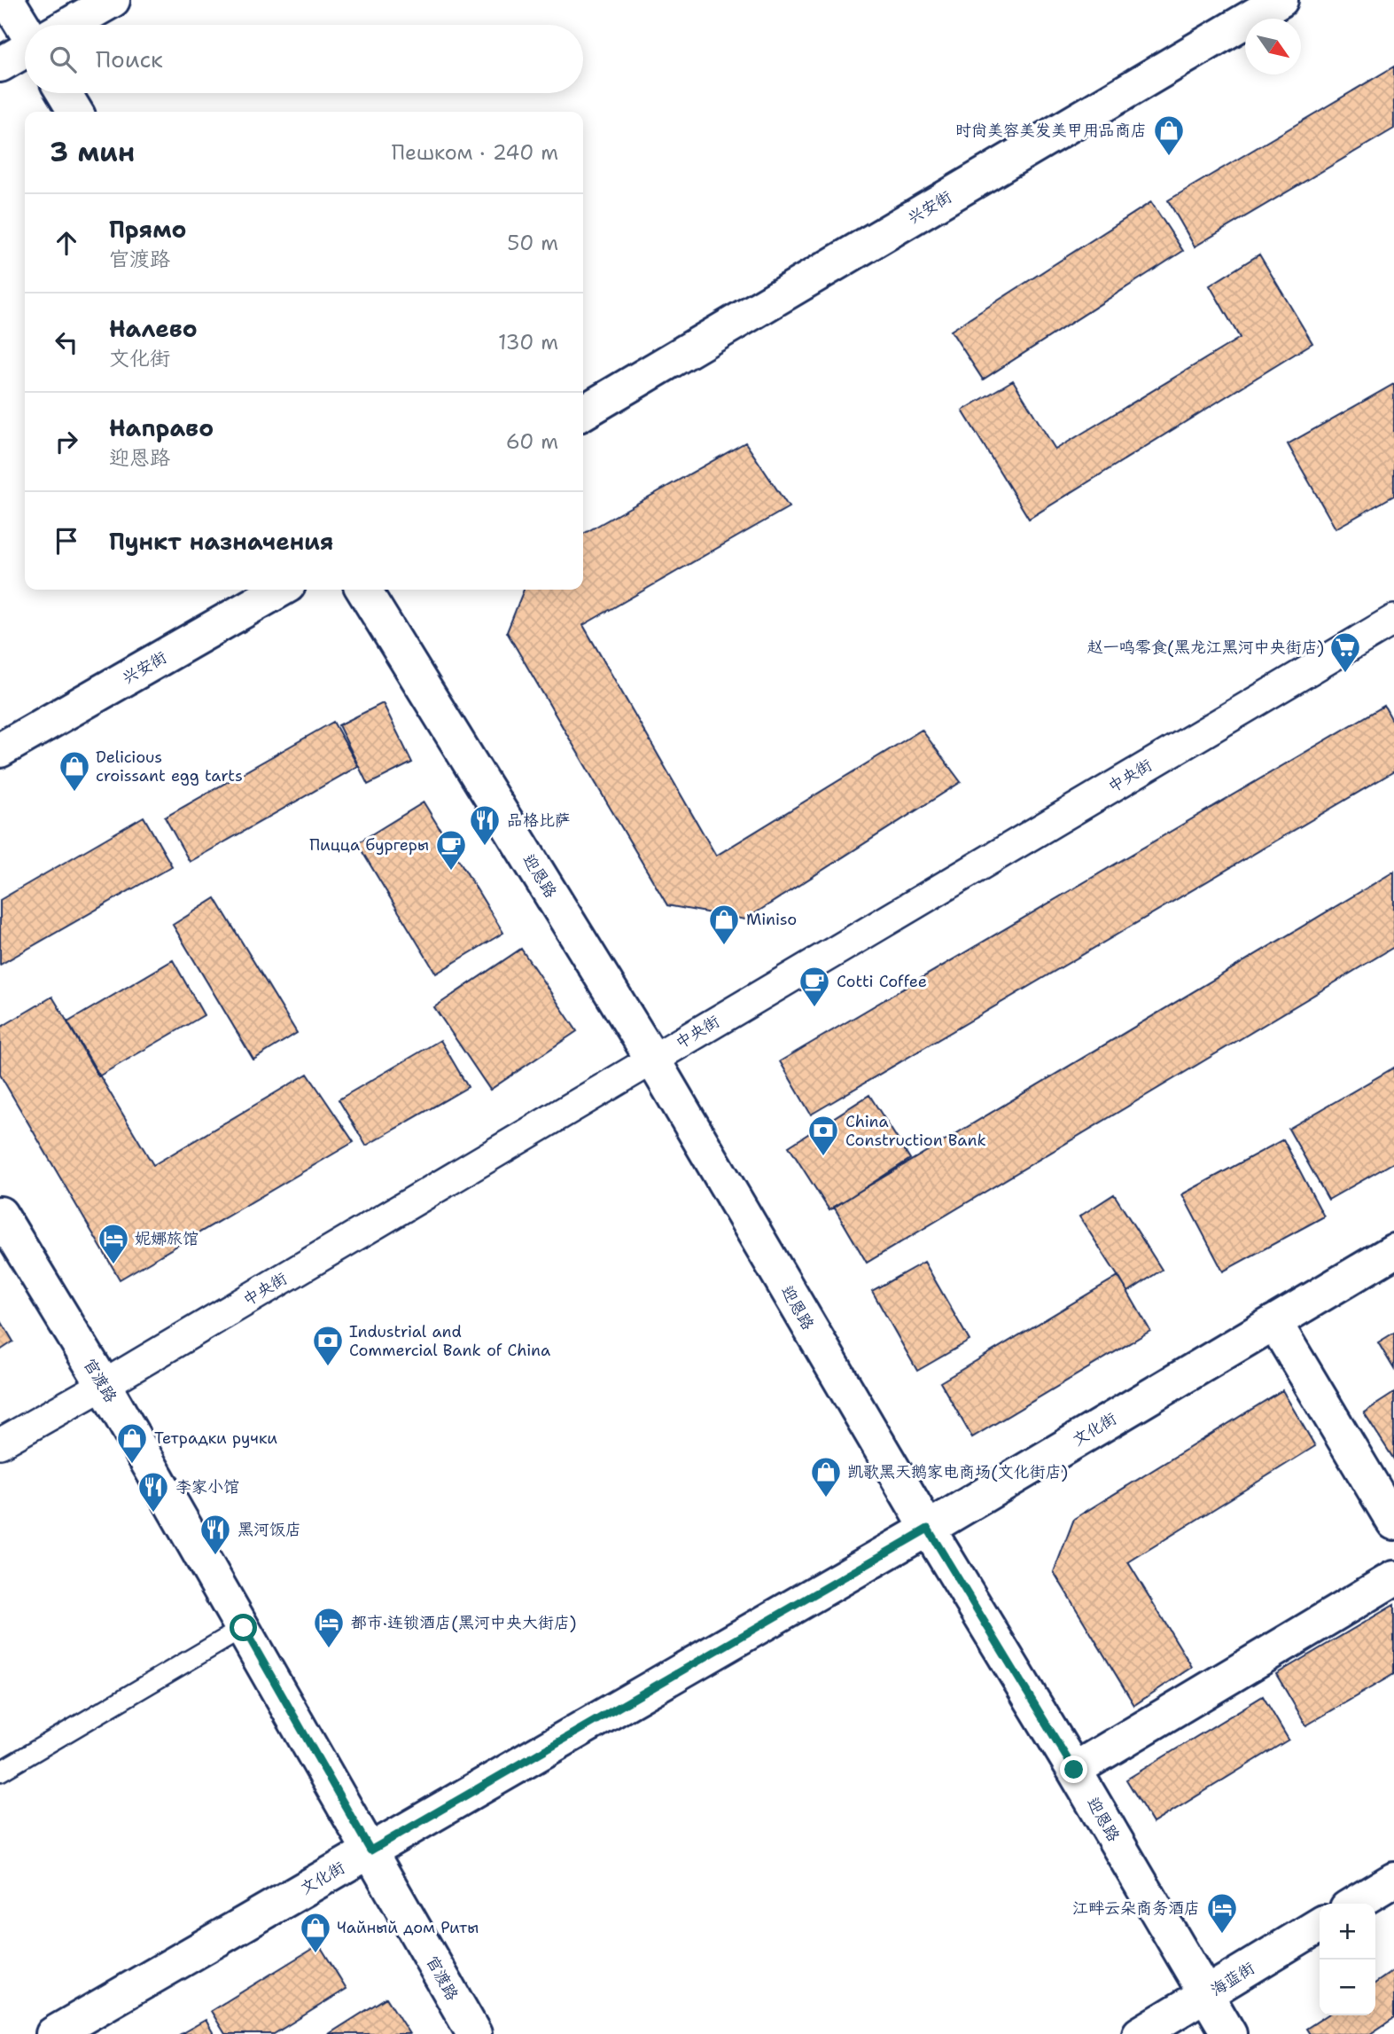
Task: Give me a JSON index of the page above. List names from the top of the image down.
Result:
{
  "streets": {
    "street": [
      "兴安街",
      "中央街",
      "迎恩路",
      "官渡路",
      "文化街",
      "海蓝街"
    ]
  },
  "crossings": [
    ["中央街", "迎恩路"],
    ["中央街", "官渡路"],
    ["迎恩路", "文化街"],
    ["迎恩路", "海蓝街"],
    ["官渡路", "文化街"]
  ],
  "places": {
    "shop": [
      "时尚美容美发美甲用品商店",
      "Delicious croissant egg tarts",
      "Miniso",
      "Тетрадки ручки",
      "凯歌黑天鹅家电商场(文化街店)",
      "Чайный дом Риты"
    ],
    "supermarket": ["赵一鸣零食(黑龙江黑河中央街店)"],
    "restaurant": ["品格比萨", "李家小馆", "黑河饭店"],
    "cafe": ["Пицца бургеры", "Cotti Coffee"],
    "bank": ["China Construction Bank", "Industrial and Commercial Bank of China"],
    "hotel": ["妮娜旅馆", "都市·连锁酒店(黑河中央大街店)", "江畔云朵商务酒店"]
  },
  "north": "bottom right",
  "page": {
    "search": "Поиск",
    "heading": ["3 мин", "Пешком · 240 m"],
    "list": [
      ["Прямо", "官渡路", "50 m"],
      ["Налево", "文化街", "130 m"],
      ["Направо", "迎恩路", "60 m"],
      "Пункт назначения"
    ],
    "map_buttons": ["+", "−"]
  }
}
